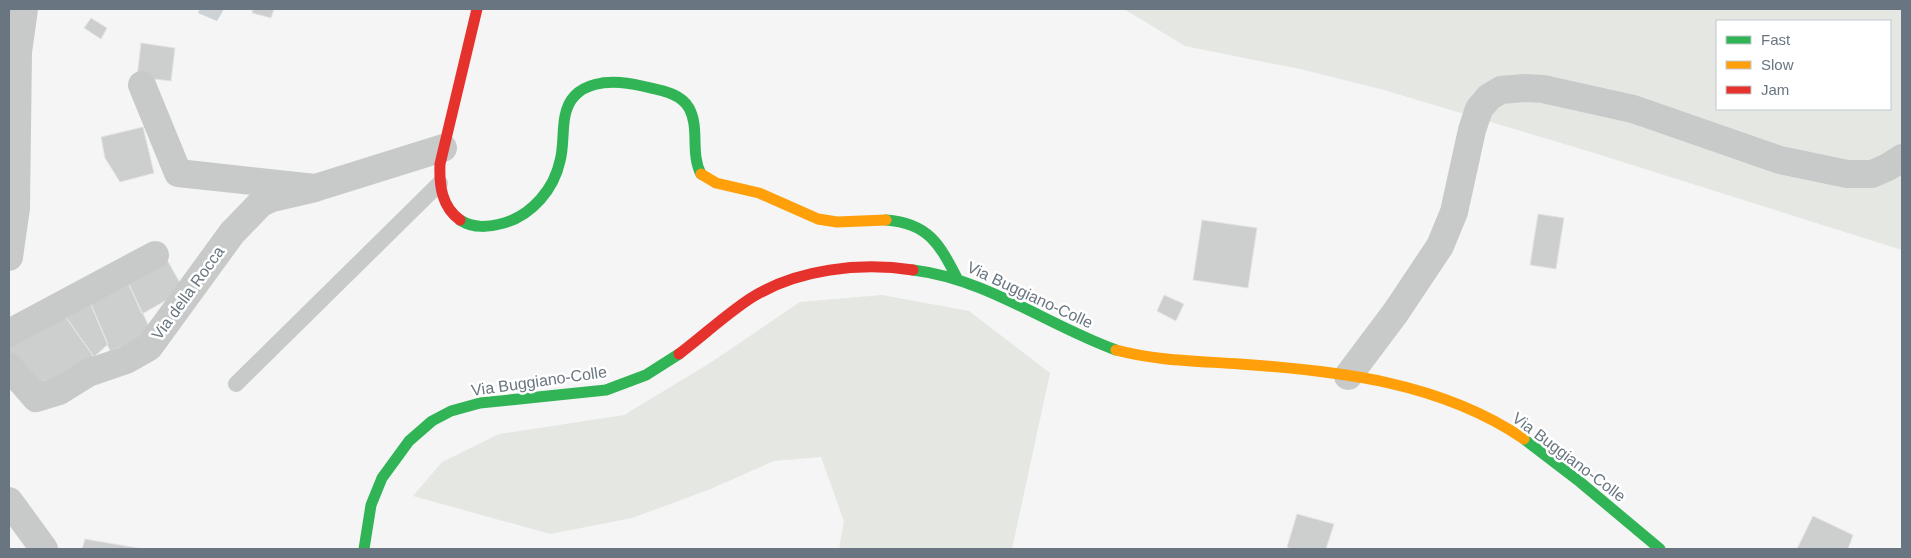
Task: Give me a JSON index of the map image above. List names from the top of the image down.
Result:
{
  "streets": {
    "street": ["Via della Rocca", "Via Buggiano-Colle"]
  },
  "legend": ["Fast", "Slow", "Jam"]
}
